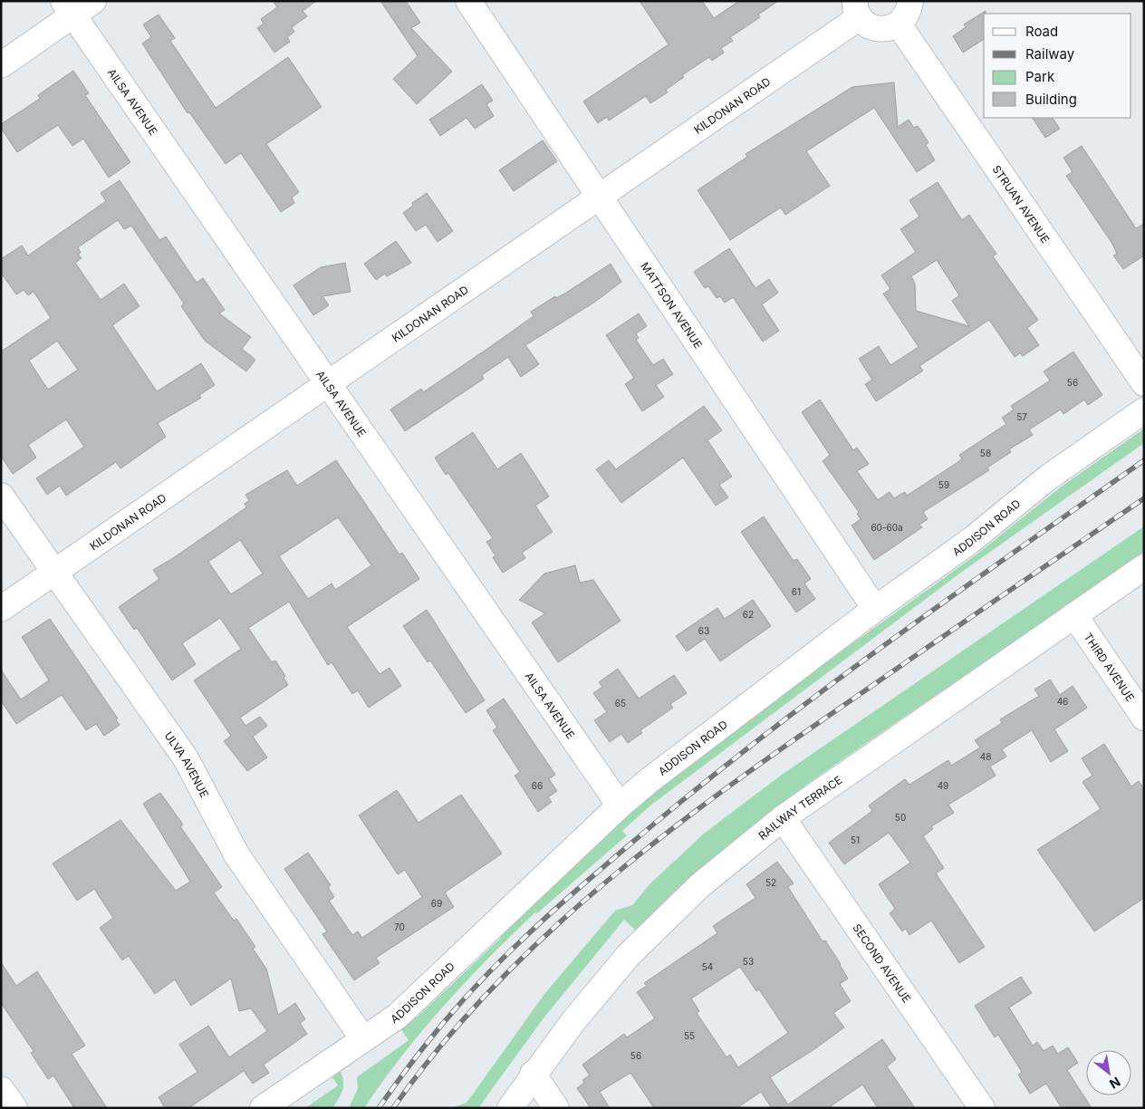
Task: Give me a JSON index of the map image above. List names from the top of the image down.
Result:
{
  "streets": {
    "street": [
      "AILSA AVENUE",
      "KILDONAN ROAD",
      "STRUAN AVENUE",
      "MATTSON AVENUE",
      "ADDISON ROAD",
      "THIRD AVENUE",
      "ULVA AVENUE",
      "RAILWAY TERRACE",
      "SECOND AVENUE"
    ]
  },
  "crossings": [
    ["AILSA AVENUE", "KILDONAN ROAD"],
    ["AILSA AVENUE", "ADDISON ROAD"],
    ["KILDONAN ROAD", "MATTSON AVENUE"],
    ["KILDONAN ROAD", "ULVA AVENUE"],
    ["MATTSON AVENUE", "ADDISON ROAD"],
    ["ADDISON ROAD", "ULVA AVENUE"],
    ["THIRD AVENUE", "RAILWAY TERRACE"],
    ["RAILWAY TERRACE", "SECOND AVENUE"]
  ],
  "house_numbers": [
    "56",
    "57",
    "58",
    "59",
    "60-60a",
    "61",
    "62",
    "63",
    "46",
    "65",
    "48",
    "66",
    "49",
    "50",
    "51",
    "52",
    "69",
    "70",
    "53",
    "54",
    "55",
    "56"
  ],
  "legend": [
    "Road",
    "Railway",
    "Park",
    "Building"
  ],
  "north": "bottom right"
}
